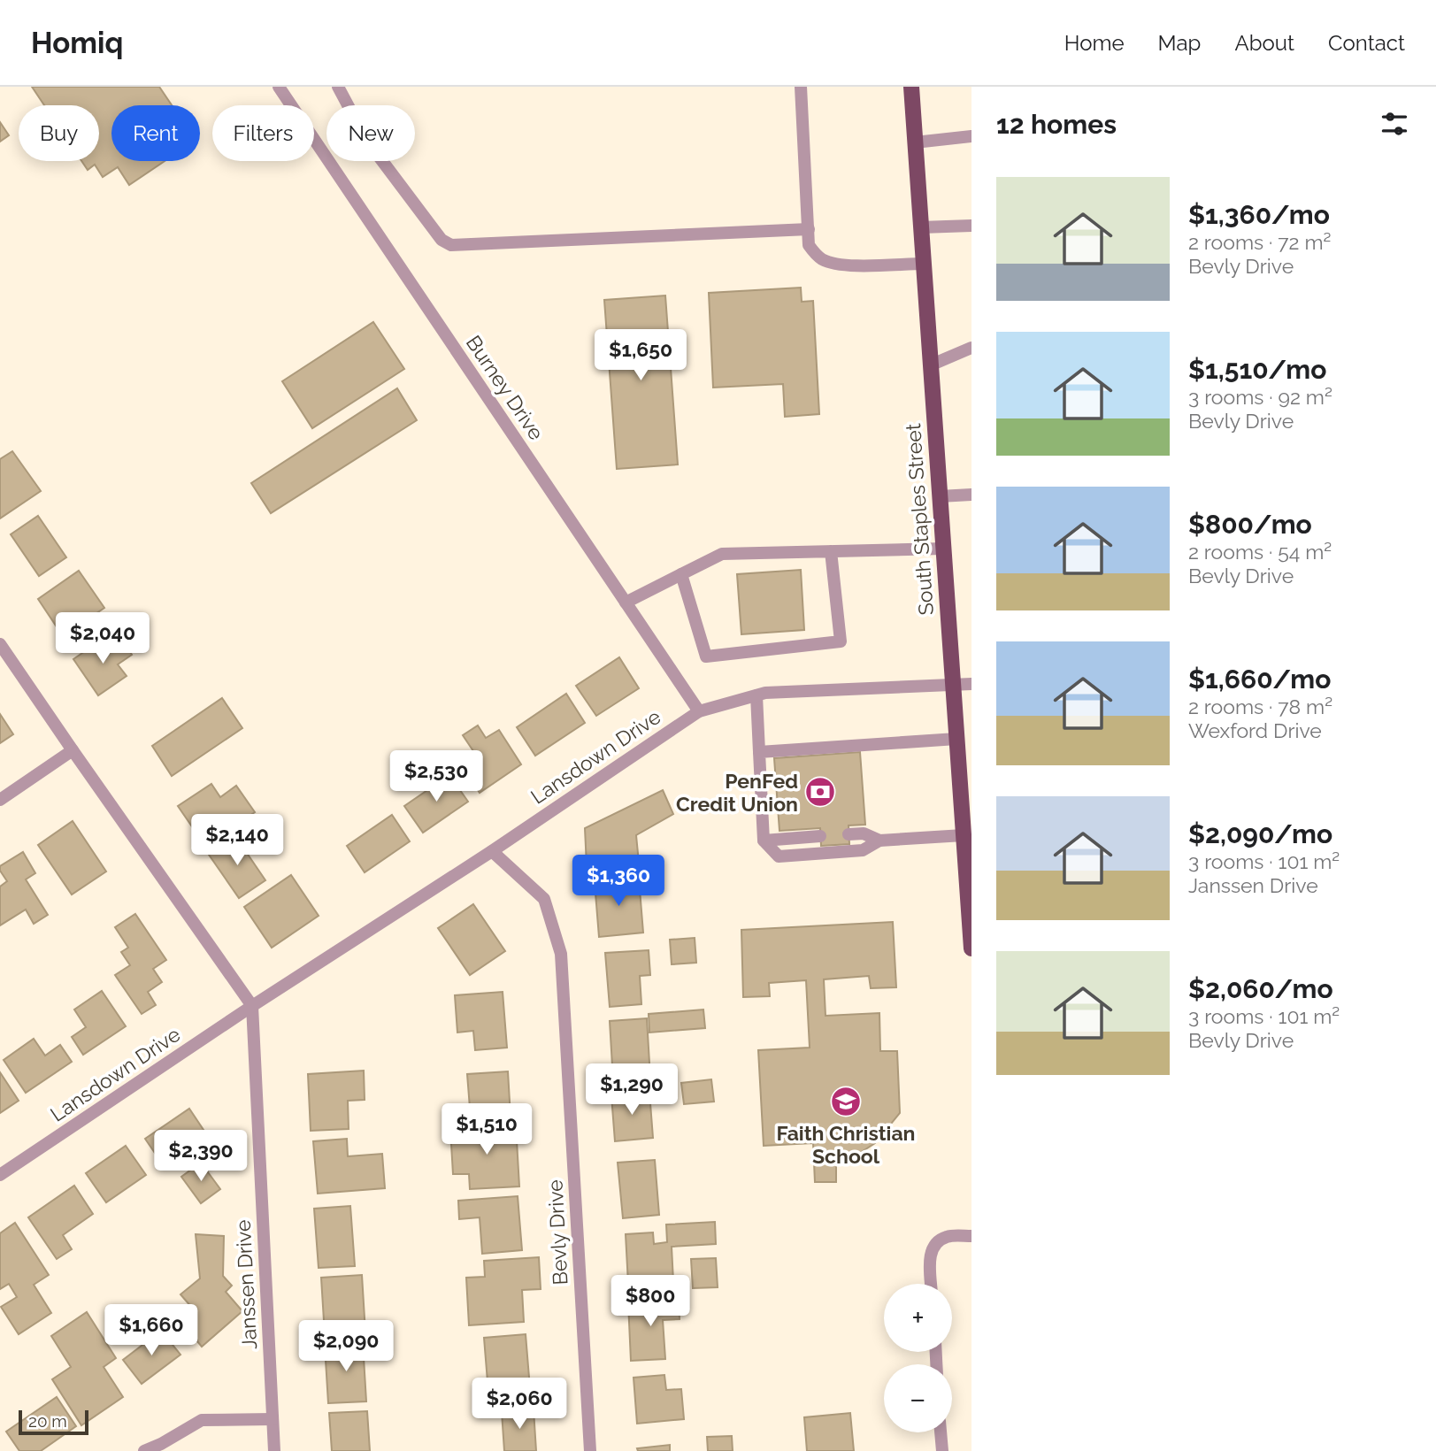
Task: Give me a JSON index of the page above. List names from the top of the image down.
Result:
{
  "streets": {
    "main road": ["South Staples Street"],
    "street": [
      "Burney Drive",
      "Lansdown Drive",
      "Bevly Drive",
      "Janssen Drive"
    ]
  },
  "crossings": [
    ["Burney Drive", "Lansdown Drive"],
    ["South Staples Street", "Lansdown Drive"],
    ["Lansdown Drive", "Bevly Drive"],
    ["Lansdown Drive", "Janssen Drive"]
  ],
  "places": {
    "bank": ["PenFed Credit Union"],
    "school or university": ["Faith Christian School"]
  },
  "scale_bar": "20 m",
  "page": {
    "header": "Homiq",
    "nav": [
      "Home",
      "Map",
      "About",
      "Contact"
    ],
    "heading": "12 homes",
    "chip": [
      "Buy",
      "Rent",
      "Filters",
      "New"
    ],
    "list": [
      {
        "name": "$1,360/mo",
        "note": "2 rooms · 72 m² · Bevly Drive"
      },
      {
        "name": "$1,510/mo",
        "note": "3 rooms · 92 m² · Bevly Drive"
      },
      {
        "name": "$800/mo",
        "note": "2 rooms · 54 m² · Bevly Drive"
      },
      {
        "name": "$1,660/mo",
        "note": "2 rooms · 78 m² · Wexford Drive"
      },
      {
        "name": "$2,090/mo",
        "note": "3 rooms · 101 m² · Janssen Drive"
      },
      {
        "name": "$2,060/mo",
        "note": "3 rooms · 101 m² · Bevly Drive"
      }
    ],
    "price": [
      "$1,650",
      "$2,040",
      "$2,530",
      "$2,140",
      "$1,360",
      "$1,290",
      "$1,510",
      "$2,390",
      "$800",
      "$1,660",
      "$2,090",
      "$2,060"
    ],
    "map_buttons": ["+", "−"],
    "scale": "20 m"
  }
}
